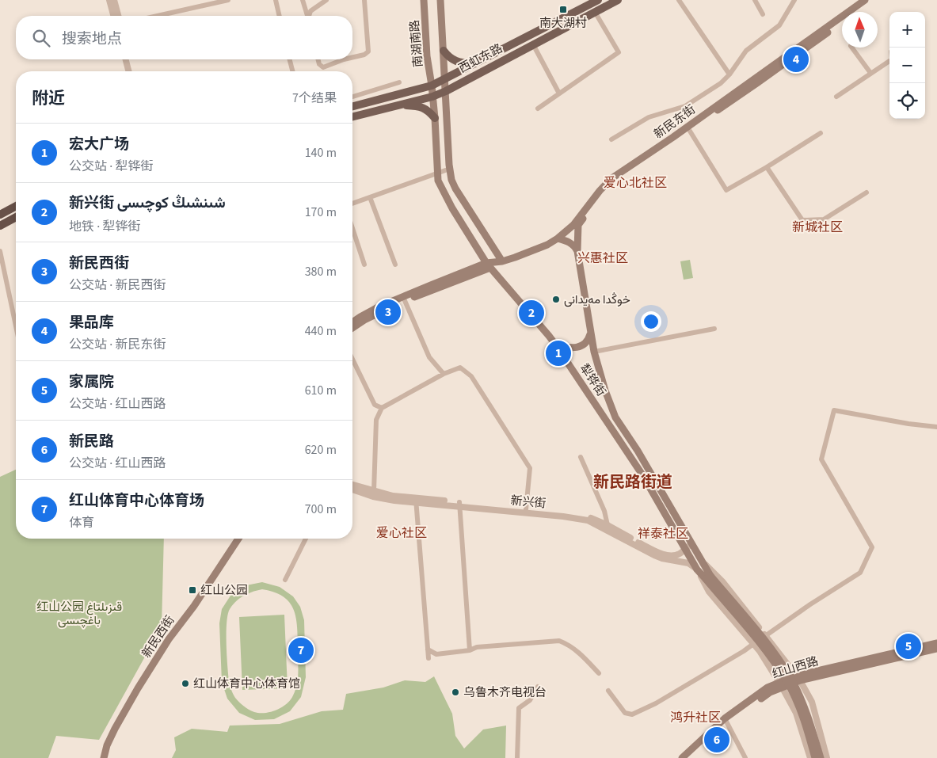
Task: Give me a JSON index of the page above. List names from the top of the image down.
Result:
{
  "streets": {
    "main road": [
      "南湖南路",
      "西虹东路",
      "新民东街",
      "犁铧街",
      "新民西街",
      "红山西路"
    ],
    "street": ["新兴街"]
  },
  "crossings": [
    ["南湖南路", "西虹东路"],
    ["南湖南路", "犁铧街"],
    ["西虹东路", "犁铧街"],
    ["新民东街", "犁铧街"],
    ["犁铧街", "新兴街"]
  ],
  "districts": [
    "爱心北社区",
    "新城社区",
    "兴惠社区",
    "新民路街道",
    "爱心社区",
    "祥泰社区",
    "鸿升社区"
  ],
  "parks": ["红山公园 قىزىلتاغ باغچىسى"],
  "places": {
    "transit": ["南大湖村", "红山公园"],
    "other": ["خوڭدا مەيدانى", "红山体育中心体育馆", "乌鲁木齐电视台"]
  },
  "north": "top",
  "page": {
    "map_buttons": ["+", "−"],
    "search": "搜索地点",
    "pins": [
      "4",
      "3",
      "2",
      "1",
      "5",
      "7",
      "6"
    ],
    "heading": ["附近", "7个结果"],
    "list": [
      {
        "mark": "1",
        "name": "宏大广场",
        "note": "公交站 · 犁铧街",
        "value": "140 m"
      },
      {
        "mark": "2",
        "name": "新兴街 شىنشىڭ كوچىسى",
        "note": "地铁 · 犁铧街",
        "value": "170 m"
      },
      {
        "mark": "3",
        "name": "新民西街",
        "note": "公交站 · 新民西街",
        "value": "380 m"
      },
      {
        "mark": "4",
        "name": "果品库",
        "note": "公交站 · 新民东街",
        "value": "440 m"
      },
      {
        "mark": "5",
        "name": "家属院",
        "note": "公交站 · 红山西路",
        "value": "610 m"
      },
      {
        "mark": "6",
        "name": "新民路",
        "note": "公交站 · 红山西路",
        "value": "620 m"
      },
      {
        "mark": "7",
        "name": "红山体育中心体育场",
        "note": "体育",
        "value": "700 m"
      }
    ]
  }
}
